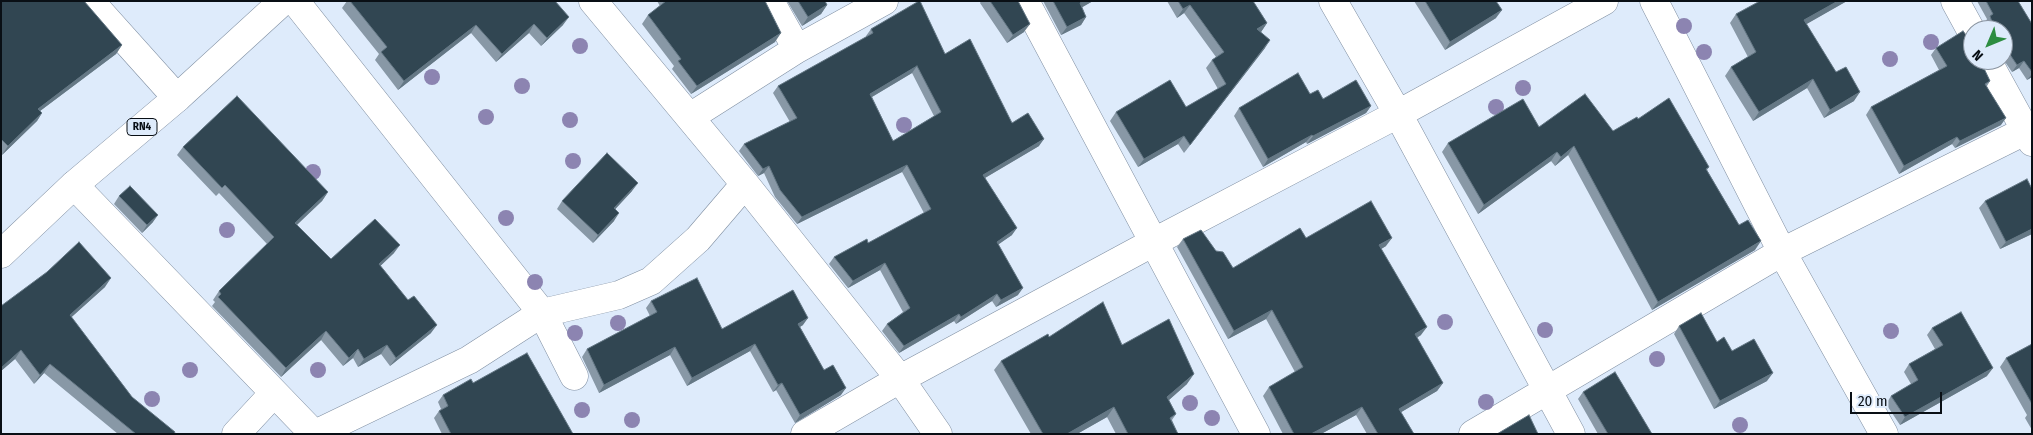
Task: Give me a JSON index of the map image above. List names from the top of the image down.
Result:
{
  "streets": {
    "main road": ["RN4"]
  },
  "scale_bar": "20 m",
  "north": "bottom left"
}
